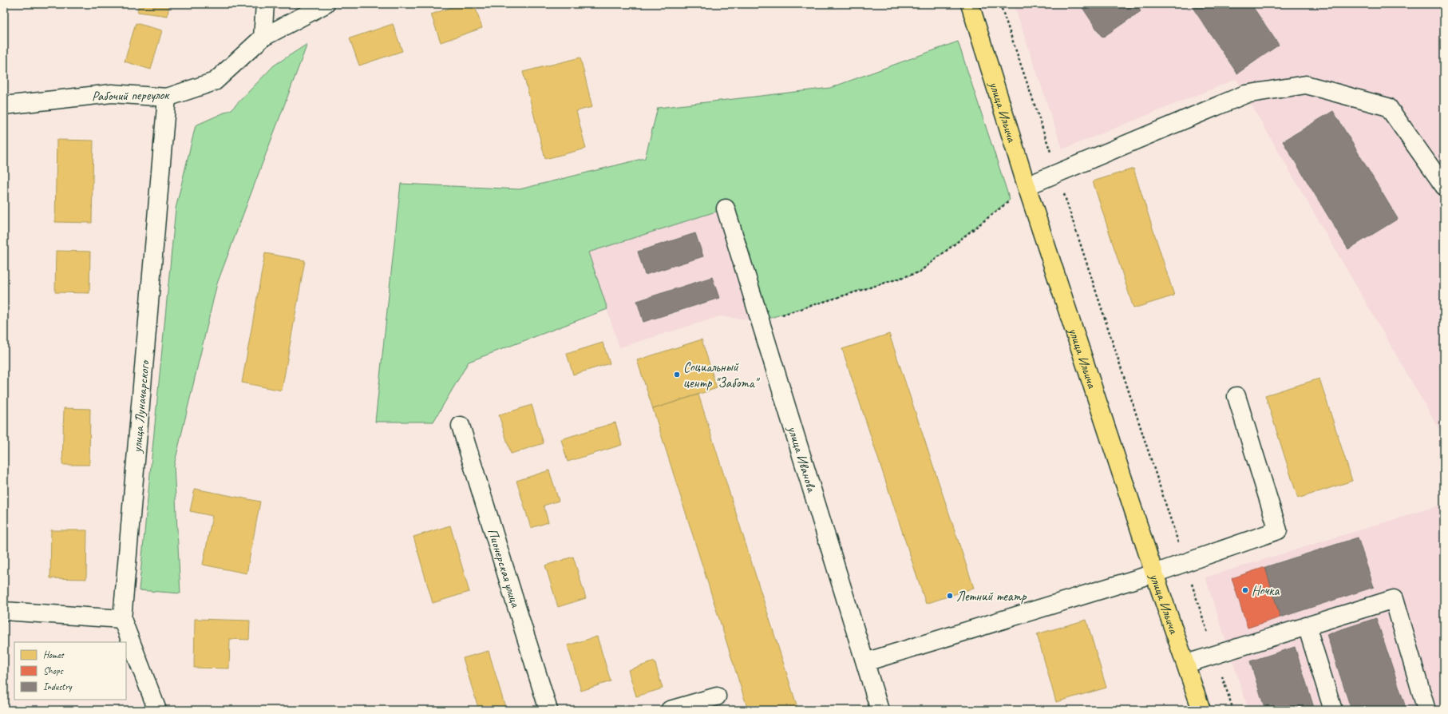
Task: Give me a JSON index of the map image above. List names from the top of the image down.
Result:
{
  "streets": {
    "main road": ["улица Ильича"],
    "street": [
      "Рабочий переулок",
      "улица Луначарского",
      "улица Иванова",
      "Пионерская улица"
    ]
  },
  "crossings": [
    ["Рабочий переулок", "улица Луначарского"]
  ],
  "places": ["Социальный центр \"Забота\"", "Ночка", "Летний театр"],
  "legend": ["Homes", "Shops", "Industry"]
}
